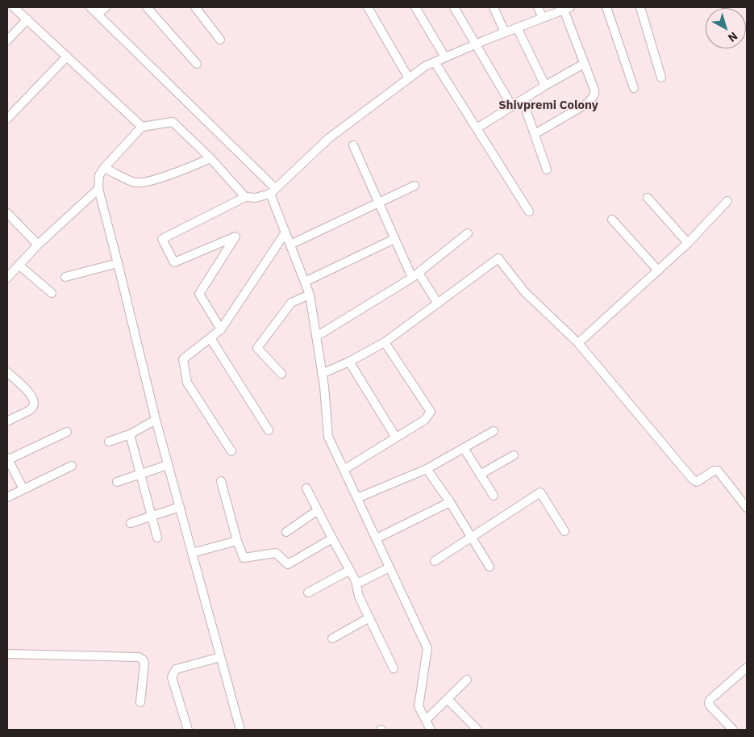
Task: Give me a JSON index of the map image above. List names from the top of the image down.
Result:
{
  "districts": ["Shivpremi Colony"],
  "north": "bottom right"
}
